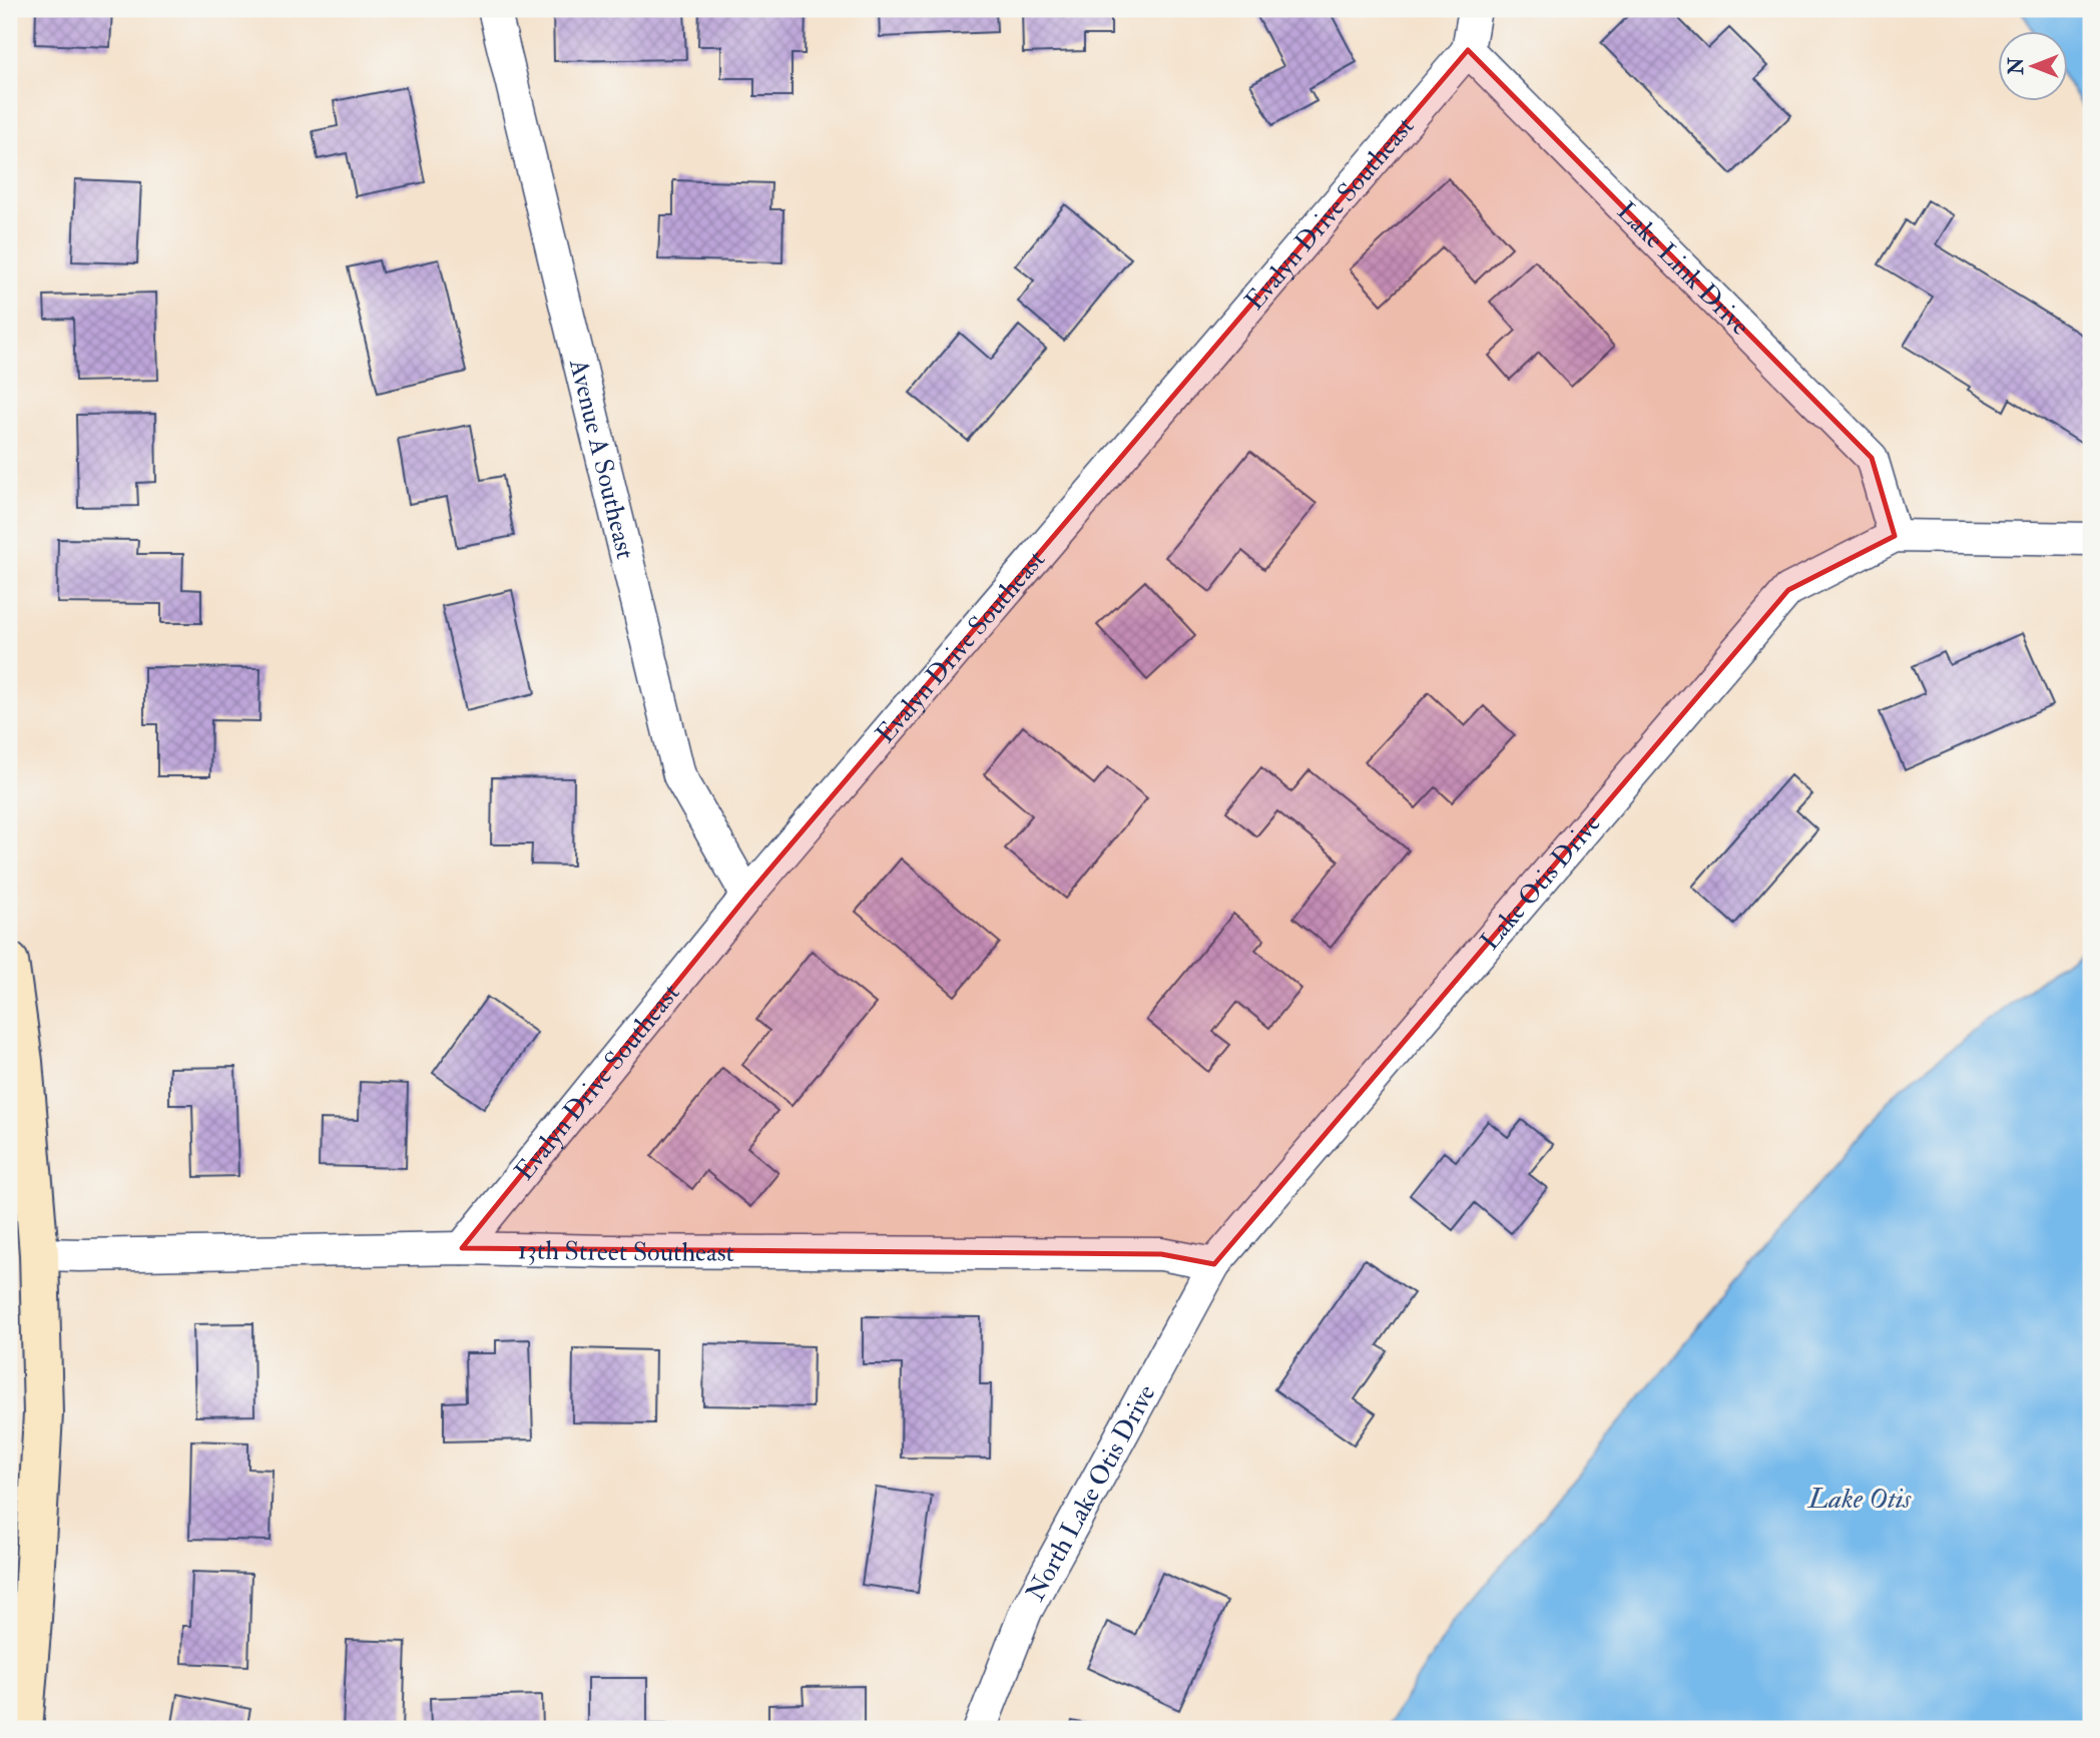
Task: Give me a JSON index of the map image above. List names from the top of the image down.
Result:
{
  "streets": {
    "street": [
      "Evalyn Drive Southeast",
      "Lake Link Drive",
      "Avenue A Southeast",
      "Lake Otis Drive",
      "13th Street Southeast",
      "North Lake Otis Drive"
    ]
  },
  "crossings": [
    ["Evalyn Drive Southeast", "Lake Link Drive"],
    ["Evalyn Drive Southeast", "Avenue A Southeast"],
    ["Evalyn Drive Southeast", "13th Street Southeast"],
    ["Lake Link Drive", "Lake Otis Drive"],
    ["Lake Otis Drive", "13th Street Southeast"],
    ["Lake Otis Drive", "North Lake Otis Drive"],
    ["13th Street Southeast", "North Lake Otis Drive"]
  ],
  "water": ["Lake Otis"],
  "north": "left"
}
